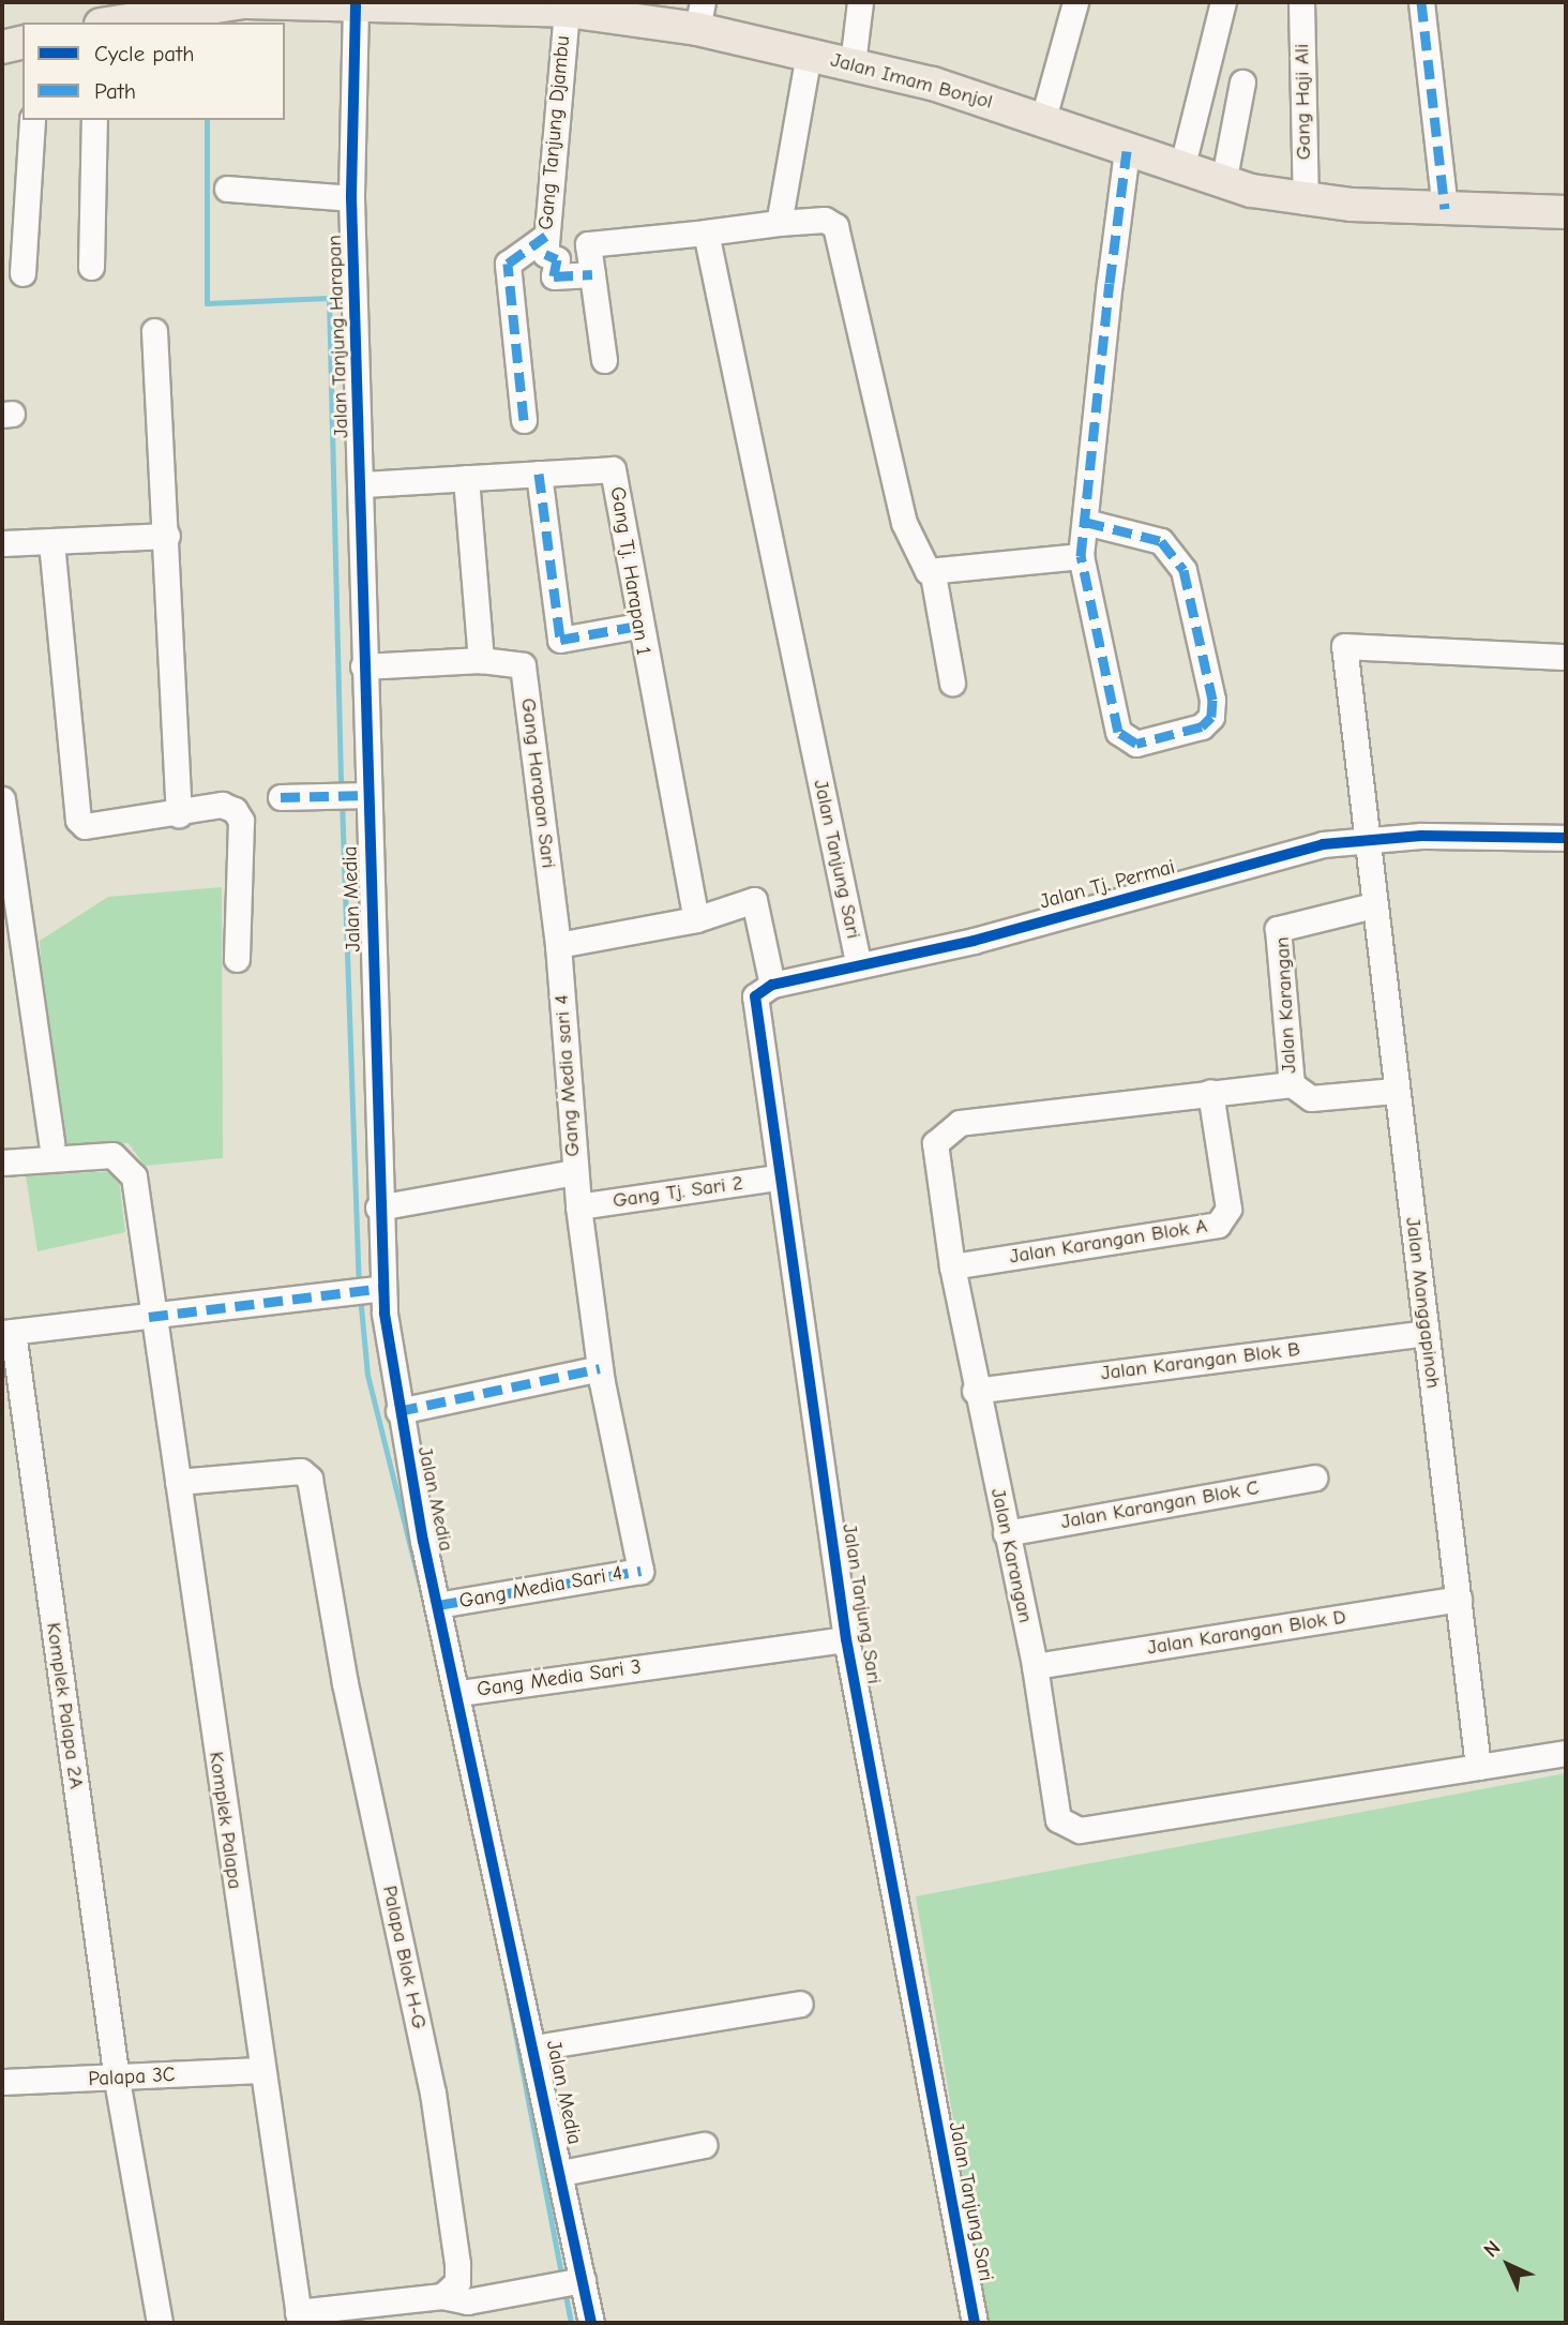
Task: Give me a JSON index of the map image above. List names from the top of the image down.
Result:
{
  "streets": {
    "main road": ["Jalan Imam Bonjol"],
    "street": [
      "Gang Haji Ali",
      "Gang Tanjung Djambu",
      "Jalan Tanjung Harapan",
      "Gang Tj. Harapan 1",
      "Gang Harapan Sari",
      "Jalan Tanjung Sari",
      "Jalan Tj. Permai",
      "Jalan Media",
      "Jalan Karangan",
      "Gang Media sari 4",
      "Gang Tj. Sari 2",
      "Jalan Karangan Blok A",
      "Jalan Manggapinoh",
      "Jalan Karangan Blok B",
      "Jalan Karangan Blok C",
      "Gang Media Sari 4",
      "Jalan Karangan Blok D",
      "Gang Media Sari 3",
      "Komplek Palapa 2A",
      "Komplek Palapa",
      "Palapa Blok H-G",
      "Palapa 3C"
    ]
  },
  "crossings": [
    ["Jalan Imam Bonjol", "Gang Haji Ali"],
    ["Jalan Imam Bonjol", "Gang Tanjung Djambu"],
    ["Jalan Imam Bonjol", "Jalan Tanjung Harapan"],
    ["Jalan Tanjung Harapan", "Gang Tj. Harapan 1"],
    ["Jalan Tanjung Harapan", "Gang Harapan Sari"],
    ["Jalan Tanjung Harapan", "Jalan Media"],
    ["Gang Harapan Sari", "Jalan Media"],
    ["Gang Harapan Sari", "Gang Media sari 4"],
    ["Jalan Tanjung Sari", "Jalan Tj. Permai"],
    ["Jalan Tanjung Sari", "Gang Tj. Sari 2"],
    ["Jalan Tanjung Sari", "Gang Media Sari 3"],
    ["Jalan Tj. Permai", "Jalan Manggapinoh"],
    ["Jalan Media", "Gang Media Sari 4"],
    ["Jalan Media", "Gang Media Sari 3"],
    ["Jalan Karangan", "Jalan Karangan Blok A"],
    ["Jalan Karangan", "Jalan Manggapinoh"],
    ["Jalan Karangan", "Jalan Karangan Blok B"],
    ["Jalan Karangan", "Jalan Karangan Blok C"],
    ["Jalan Karangan", "Jalan Karangan Blok D"],
    ["Gang Media sari 4", "Gang Tj. Sari 2"],
    ["Jalan Manggapinoh", "Jalan Karangan Blok B"],
    ["Jalan Manggapinoh", "Jalan Karangan Blok D"],
    ["Komplek Palapa 2A", "Palapa 3C"],
    ["Komplek Palapa", "Palapa Blok H-G"],
    ["Komplek Palapa", "Palapa 3C"]
  ],
  "legend": ["Cycle path", "Path"],
  "north": "top left"
}
